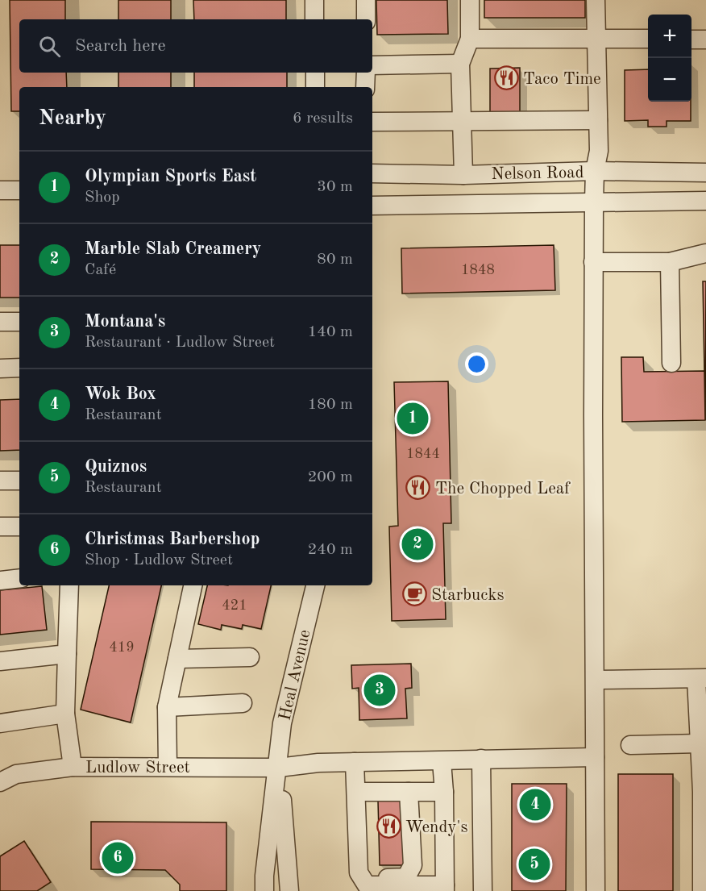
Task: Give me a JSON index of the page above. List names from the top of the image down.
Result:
{
  "streets": {
    "street": ["Nelson Road", "Heal Avenue", "Ludlow Street"]
  },
  "crossings": [
    ["Heal Avenue", "Ludlow Street"]
  ],
  "places": {
    "restaurant": ["Taco Time", "The Chopped Leaf", "Wendy's"],
    "cafe": ["Starbucks"]
  },
  "house_numbers": [
    "1848",
    "1844",
    "421",
    "419"
  ],
  "page": {
    "map_buttons": ["+", "−"],
    "search": "Search here",
    "heading": ["Nearby", "6 results"],
    "list": [
      {
        "mark": "1",
        "name": "Olympian Sports East",
        "note": "Shop",
        "value": "30 m"
      },
      {
        "mark": "2",
        "name": "Marble Slab Creamery",
        "note": "Café",
        "value": "80 m"
      },
      {
        "mark": "3",
        "name": "Montana's",
        "note": "Restaurant · Ludlow Street",
        "value": "140 m"
      },
      {
        "mark": "4",
        "name": "Wok Box",
        "note": "Restaurant",
        "value": "180 m"
      },
      {
        "mark": "5",
        "name": "Quiznos",
        "note": "Restaurant",
        "value": "200 m"
      },
      {
        "mark": "6",
        "name": "Christmas Barbershop",
        "note": "Shop · Ludlow Street",
        "value": "240 m"
      }
    ],
    "pins": [
      "1",
      "2",
      "3",
      "4",
      "6",
      "5"
    ]
  }
}
